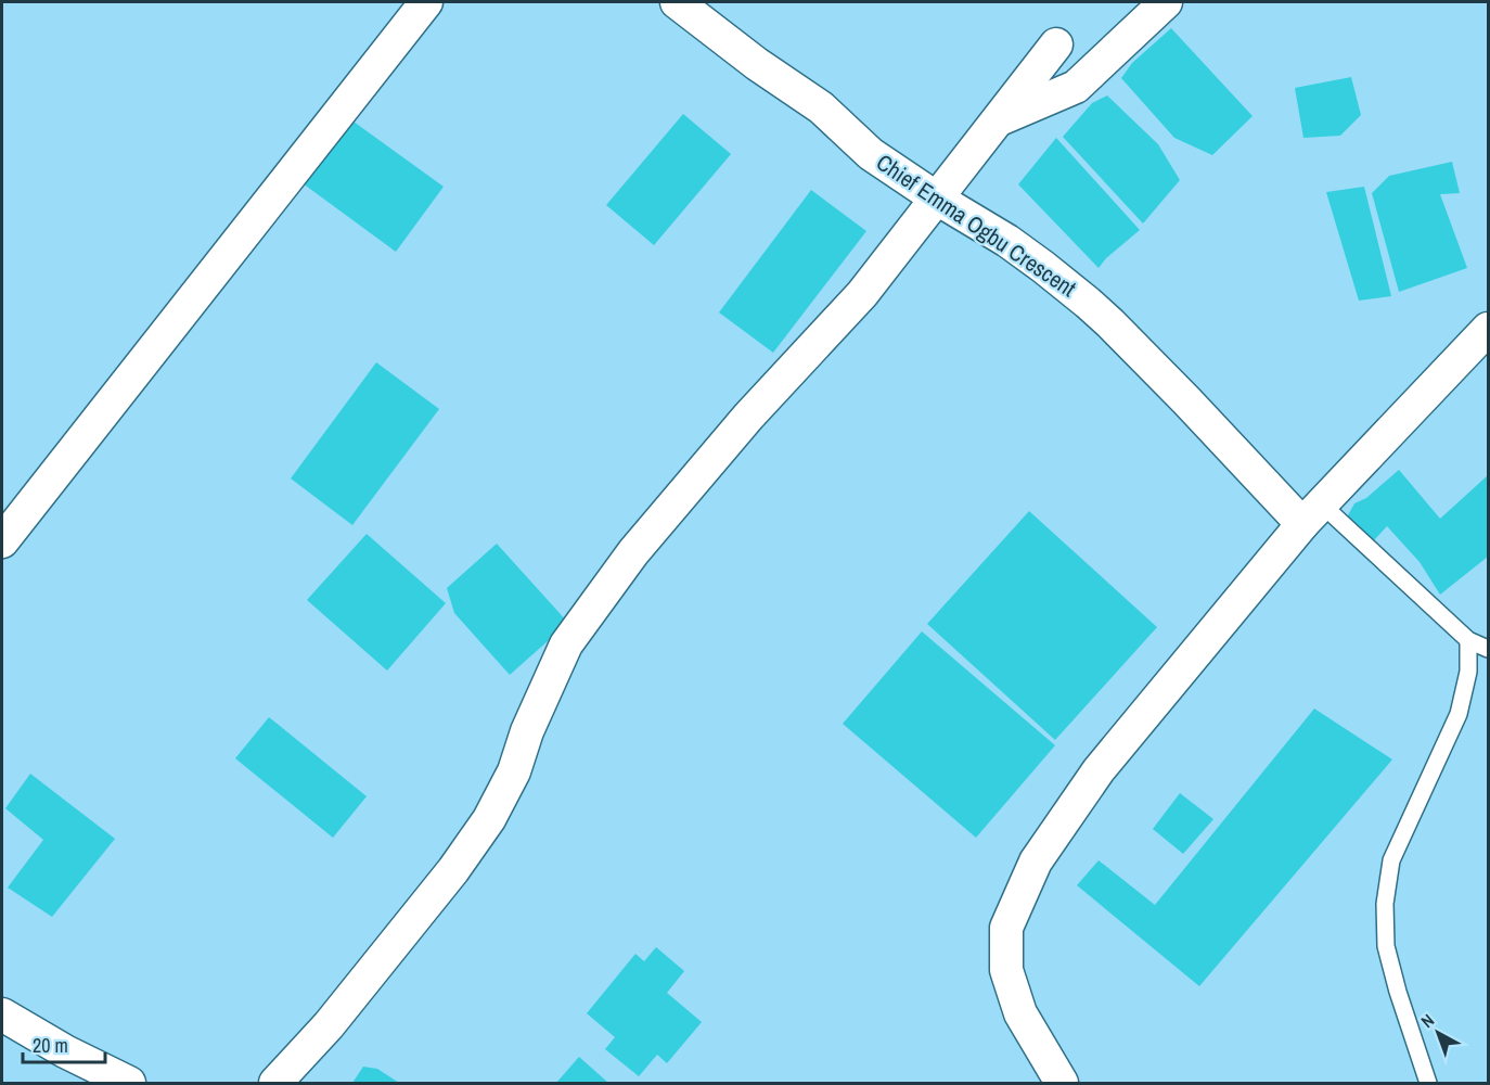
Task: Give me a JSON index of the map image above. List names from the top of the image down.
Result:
{
  "streets": {
    "street": ["Chief Emma Ogbu Crescent"]
  },
  "scale_bar": "20 m",
  "north": "top left"
}
